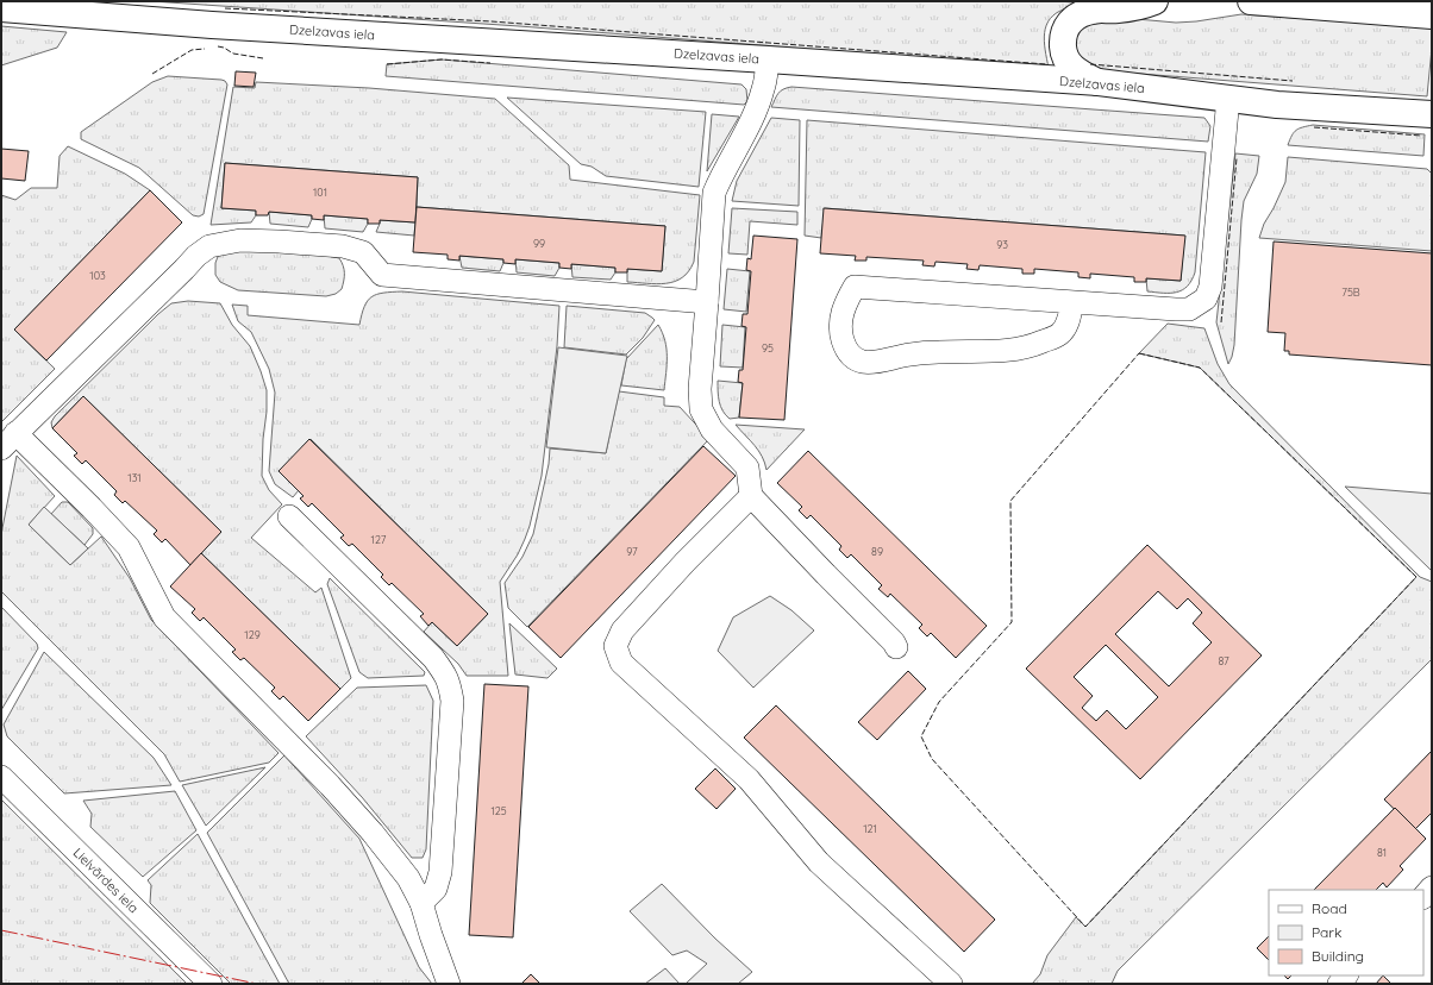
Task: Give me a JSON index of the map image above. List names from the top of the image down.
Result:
{
  "streets": {
    "main road": ["Dzelzavas iela"],
    "street": ["Lielvārdes iela"]
  },
  "house_numbers": [
    "101",
    "99",
    "93",
    "103",
    "75B",
    "95",
    "131",
    "127",
    "97",
    "89",
    "129",
    "87",
    "125",
    "121",
    "81"
  ],
  "legend": ["Road", "Park", "Building"]
}
